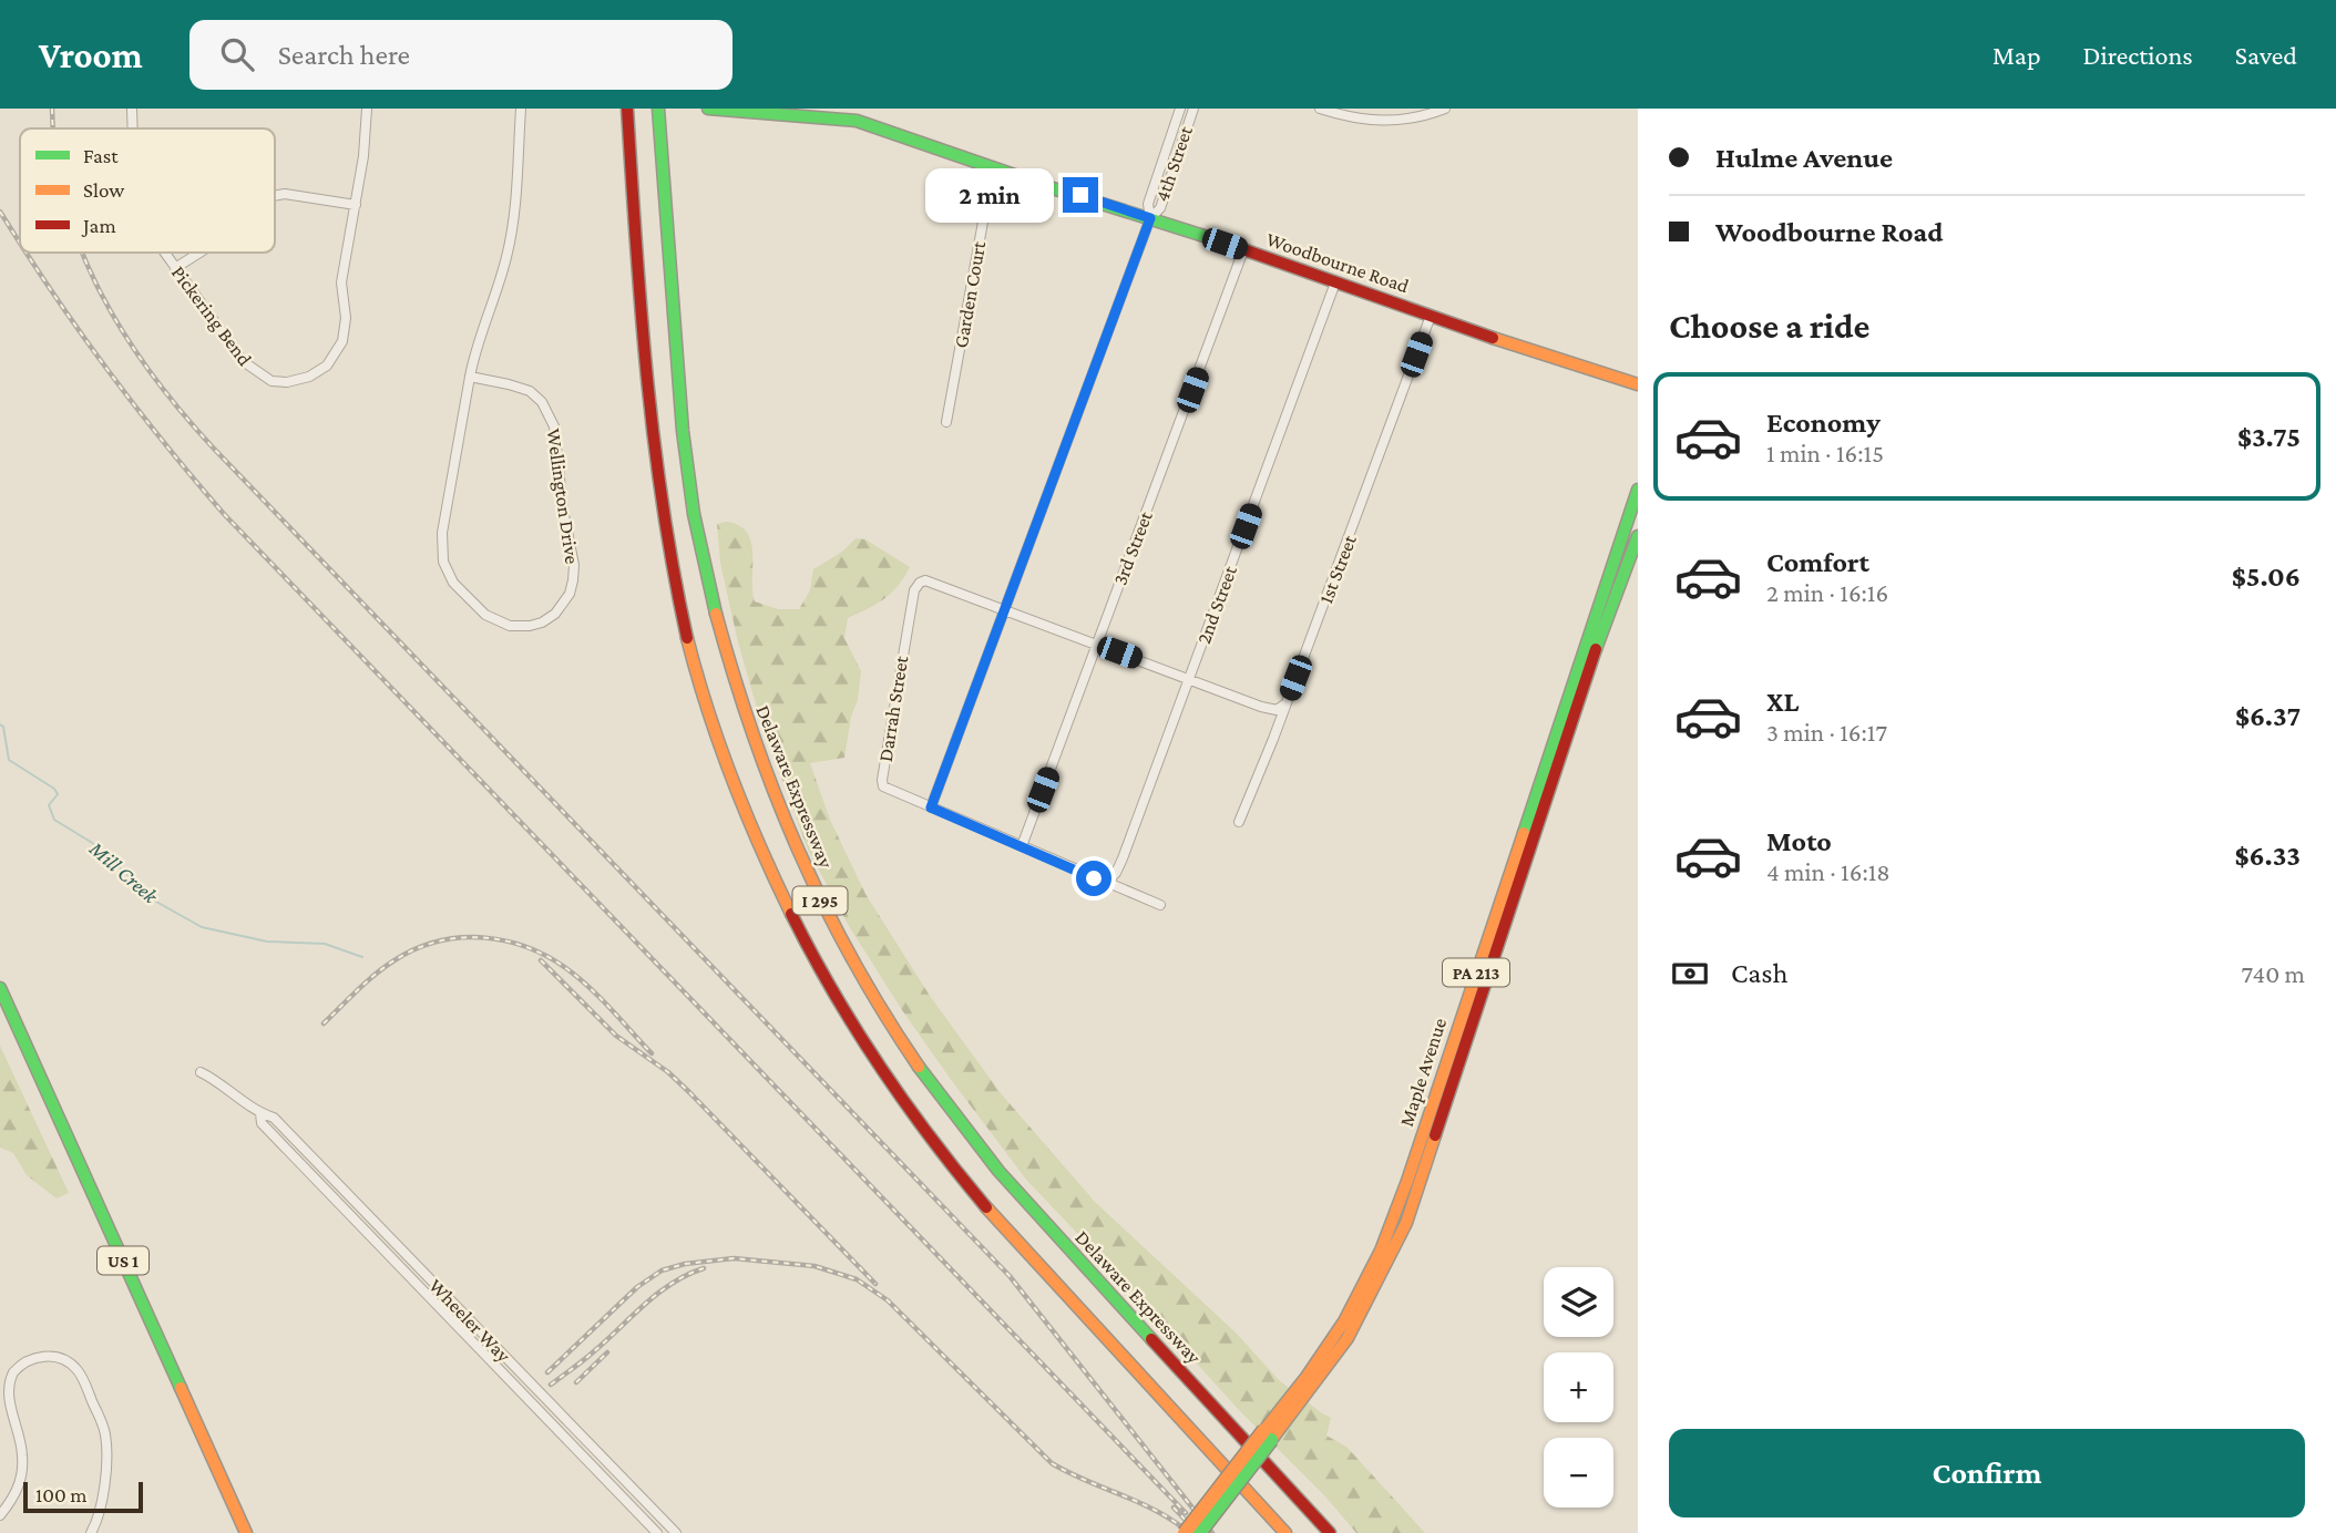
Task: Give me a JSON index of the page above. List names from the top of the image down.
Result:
{
  "streets": {
    "main road": [
      "Woodbourne Road",
      "Delaware Expressway",
      "I 295",
      "PA 213",
      "Maple Avenue",
      "US 1"
    ],
    "street": [
      "4th Street",
      "Garden Court",
      "Pickering Bend",
      "Wellington Drive",
      "3rd Street",
      "1st Street",
      "2nd Street",
      "Darrah Street",
      "Wheeler Way"
    ]
  },
  "crossings": [
    ["4th Street", "Woodbourne Road"],
    ["4th Street", "Darrah Street"],
    ["Woodbourne Road", "Garden Court"],
    ["Woodbourne Road", "3rd Street"],
    ["Woodbourne Road", "1st Street"],
    ["Woodbourne Road", "2nd Street"]
  ],
  "water": ["Mill Creek"],
  "legend": ["Fast", "Slow", "Jam"],
  "scale_bar": "100 m",
  "page": {
    "header": "Vroom",
    "search": "Search here",
    "nav": ["Map", "Directions", "Saved"],
    "banner": ["Hulme Avenue", "Woodbourne Road"],
    "bubble": "2 min",
    "heading": "Choose a ride",
    "list": [
      {
        "name": "Economy",
        "note": "1 min · 16:15",
        "value": "$3.75"
      },
      {
        "name": "Comfort",
        "note": "2 min · 16:16",
        "value": "$5.06"
      },
      {
        "name": "XL",
        "note": "3 min · 16:17",
        "value": "$6.37"
      },
      {
        "name": "Moto",
        "note": "4 min · 16:18",
        "value": "$6.33"
      }
    ],
    "pay": ["Cash", "740 m"],
    "map_buttons": ["+", "−"],
    "buttons": "Confirm",
    "scale": "100 m"
  }
}
